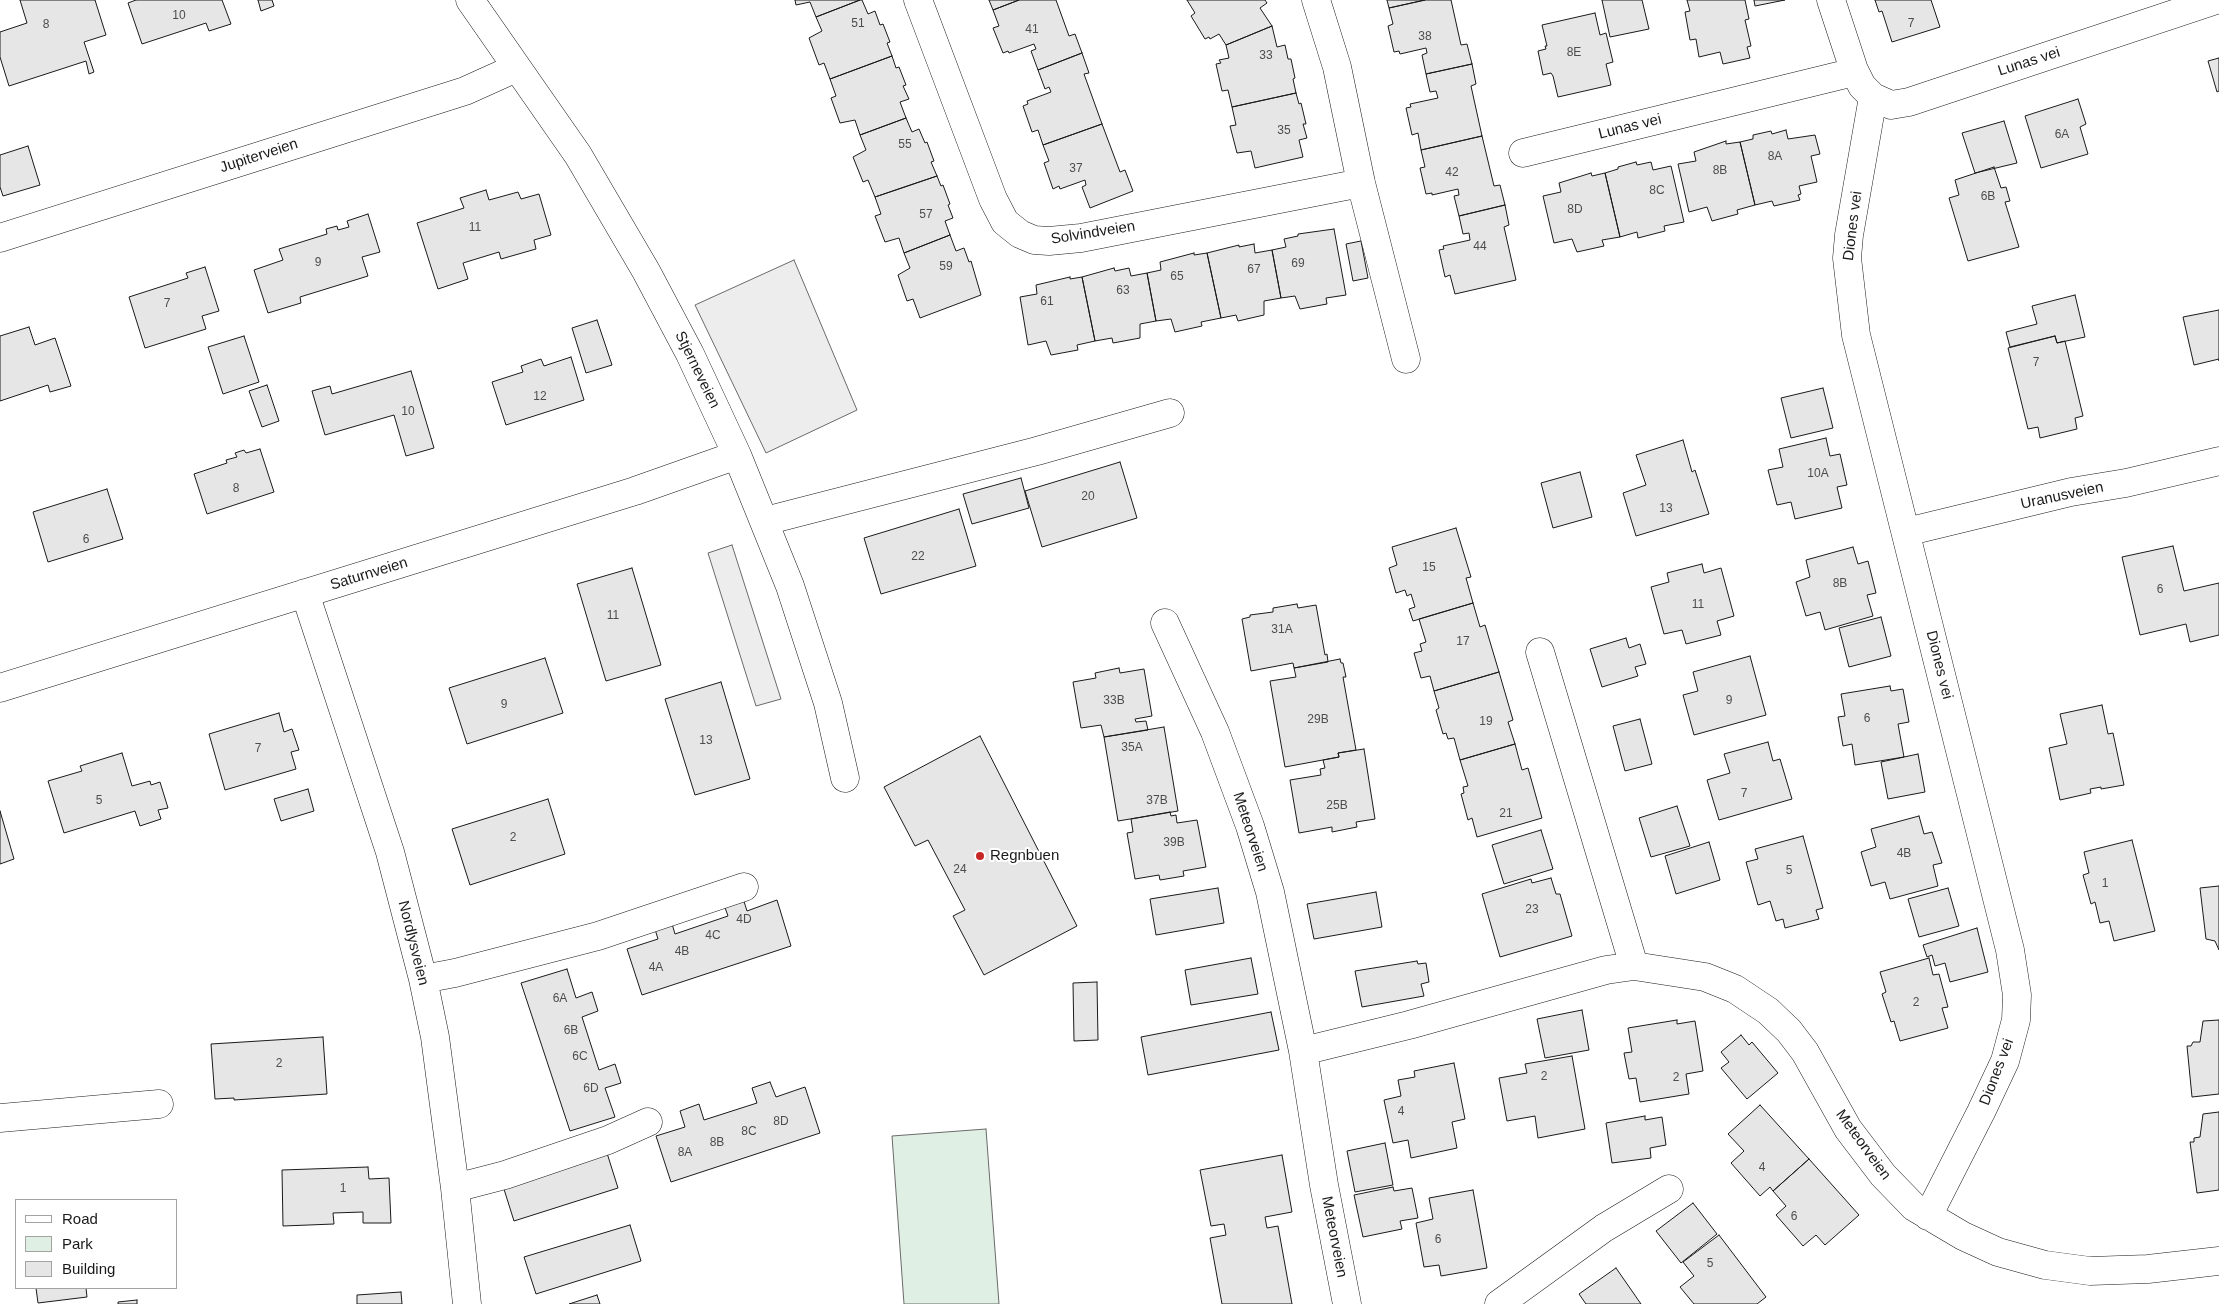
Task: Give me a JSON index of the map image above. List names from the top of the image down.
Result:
{
  "streets": {
    "street": [
      "Lunas vei",
      "Jupiterveien",
      "Diones vei",
      "Solvindveien",
      "Stjerneveien",
      "Uranusveien",
      "Saturnveien",
      "Meteorveien",
      "Nordlysveien"
    ]
  },
  "crossings": [
    ["Lunas vei", "Diones vei"],
    ["Jupiterveien", "Stjerneveien"],
    ["Diones vei", "Uranusveien"],
    ["Diones vei", "Meteorveien"],
    ["Stjerneveien", "Saturnveien"],
    ["Saturnveien", "Nordlysveien"]
  ],
  "places": ["Regnbuen"],
  "house_numbers": [
    "10",
    "51",
    "7",
    "8",
    "41",
    "38",
    "8E",
    "33",
    "35",
    "6A",
    "55",
    "8A",
    "37",
    "8B",
    "42",
    "8C",
    "6B",
    "8D",
    "57",
    "11",
    "44",
    "9",
    "69",
    "59",
    "67",
    "65",
    "63",
    "61",
    "7",
    "7",
    "12",
    "10",
    "10A",
    "8",
    "20",
    "13",
    "6",
    "22",
    "15",
    "8B",
    "6",
    "11",
    "11",
    "31A",
    "17",
    "33B",
    "9",
    "9",
    "6",
    "29B",
    "19",
    "13",
    "35A",
    "7",
    "7",
    "5",
    "37B",
    "25B",
    "21",
    "2",
    "39B",
    "4B",
    "24",
    "5",
    "1",
    "23",
    "4D",
    "4C",
    "4B",
    "4A",
    "6A",
    "2",
    "6B",
    "6C",
    "2",
    "2",
    "2",
    "6D",
    "4",
    "8D",
    "8C",
    "8B",
    "8A",
    "4",
    "1",
    "6",
    "6",
    "5"
  ],
  "legend": ["Road", "Park", "Building"]
}
